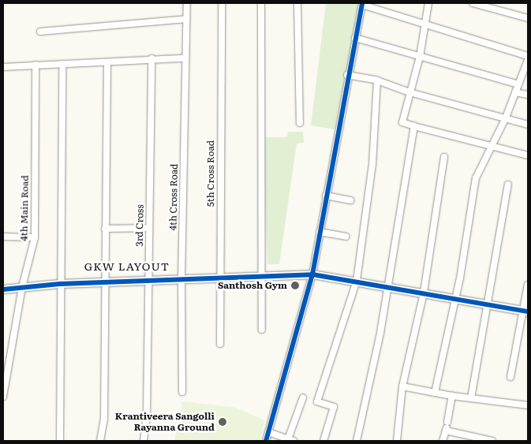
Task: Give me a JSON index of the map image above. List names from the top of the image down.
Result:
{
  "streets": {
    "street": [
      "5th Cross Road",
      "4th Cross Road",
      "4th Main Road",
      "3rd Cross"
    ]
  },
  "districts": ["GKW LAYOUT"],
  "places": ["Santhosh Gym", "Krantiveera Sangolli Rayanna Ground"]
}
